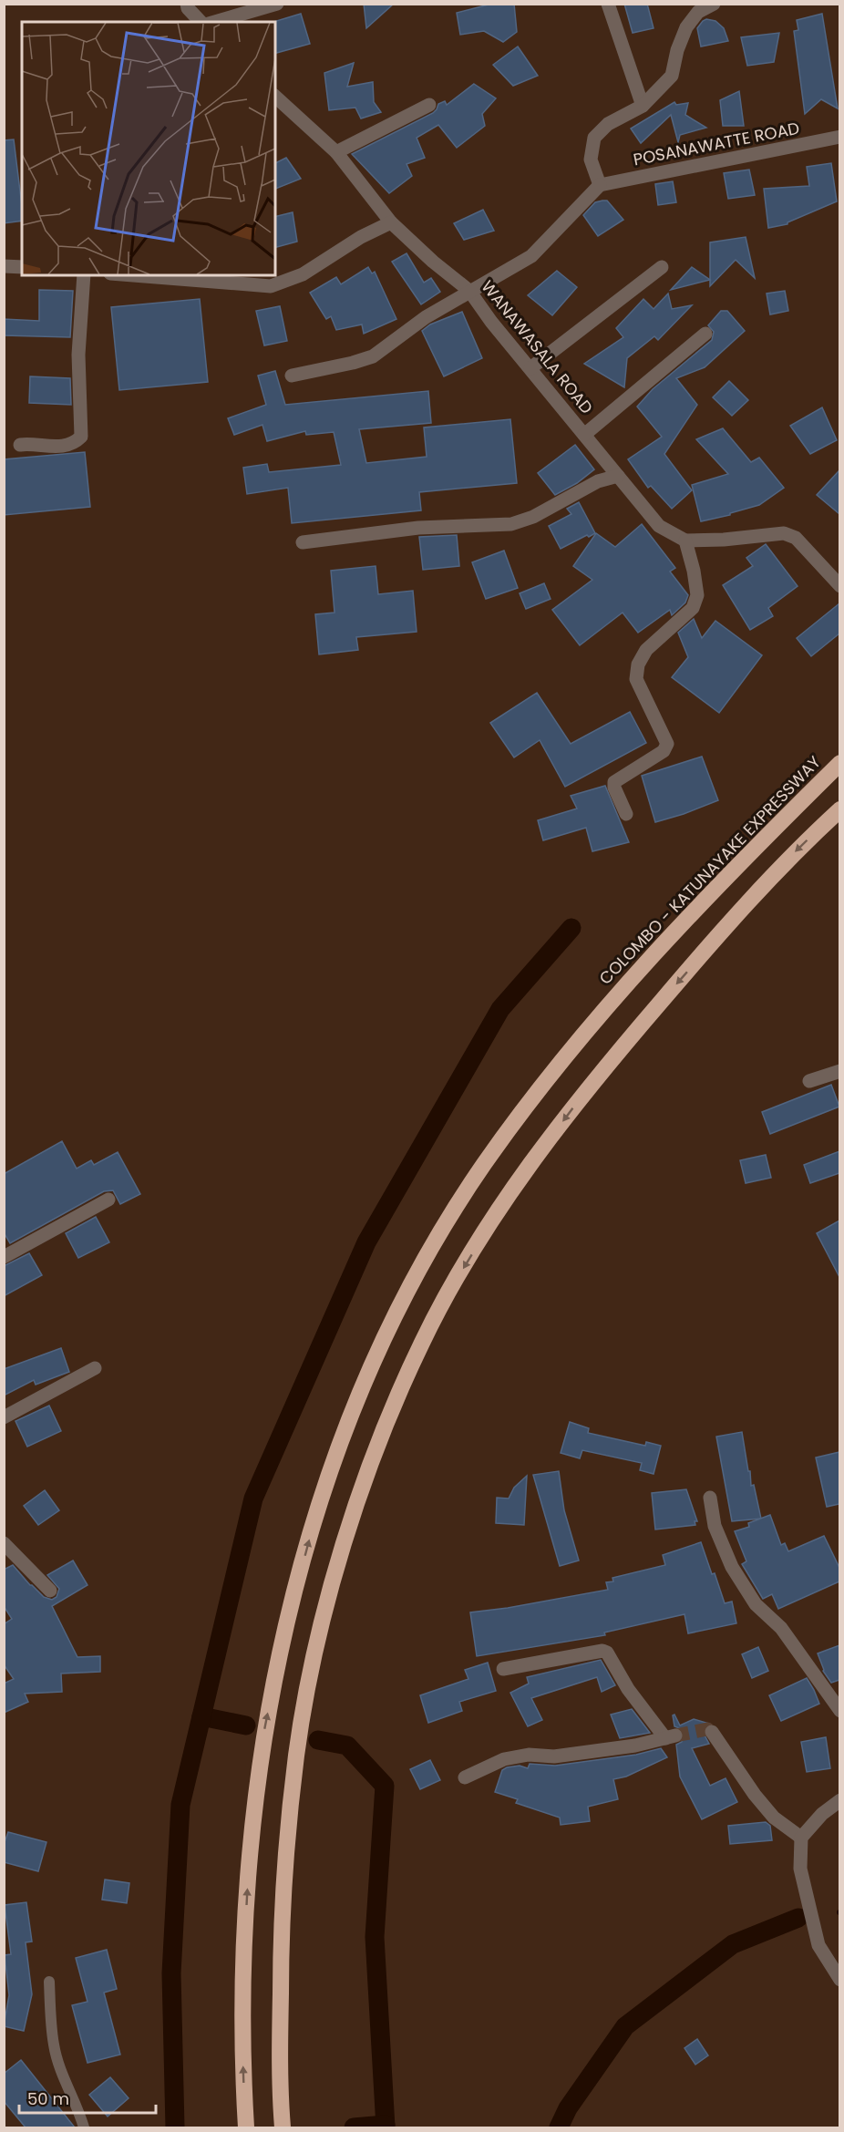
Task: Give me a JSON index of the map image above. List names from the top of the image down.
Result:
{
  "streets": {
    "highway": ["COLOMBO - KATUNAYAKE EXPRESSWAY"],
    "street": ["POSANAWATTE ROAD", "WANAWASALA ROAD"]
  },
  "scale_bar": "50 m"
}
